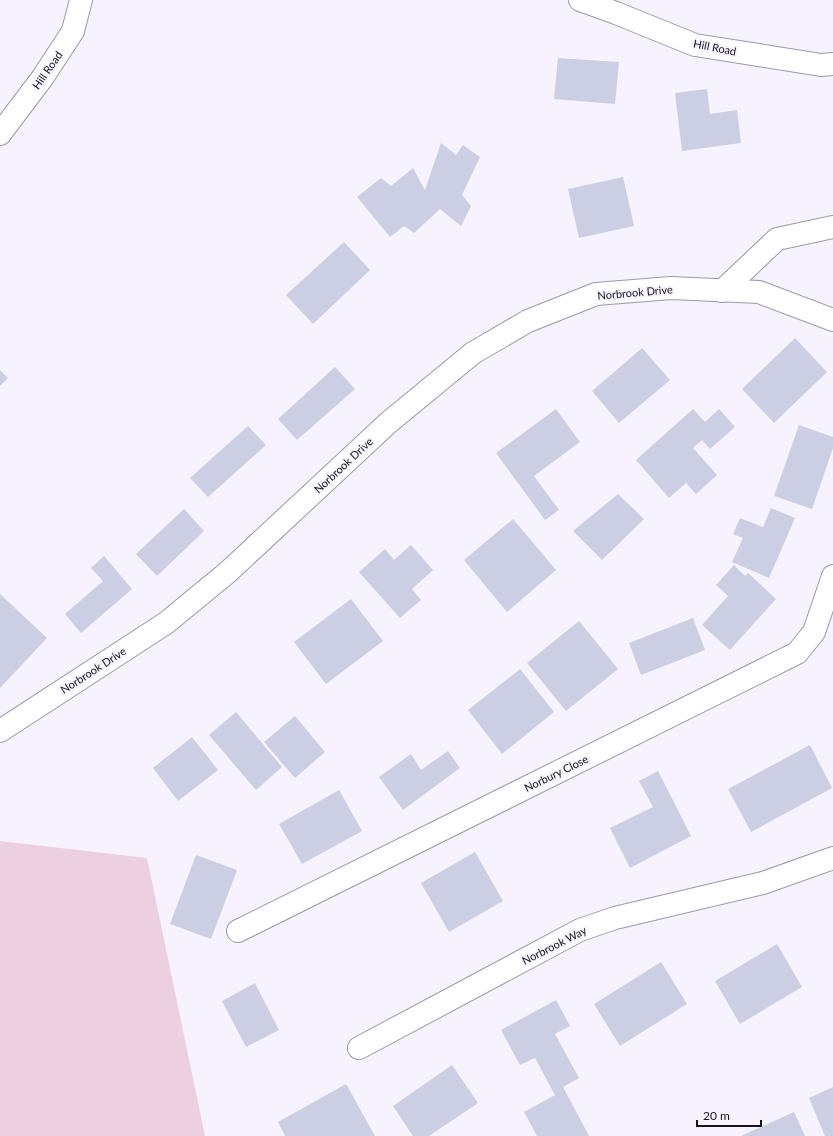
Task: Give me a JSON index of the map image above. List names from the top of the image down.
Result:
{
  "streets": {
    "street": [
      "Hill Road",
      "Norbrook Drive",
      "Norbury Close",
      "Norbrook Way"
    ]
  },
  "scale_bar": "20 m"
}
